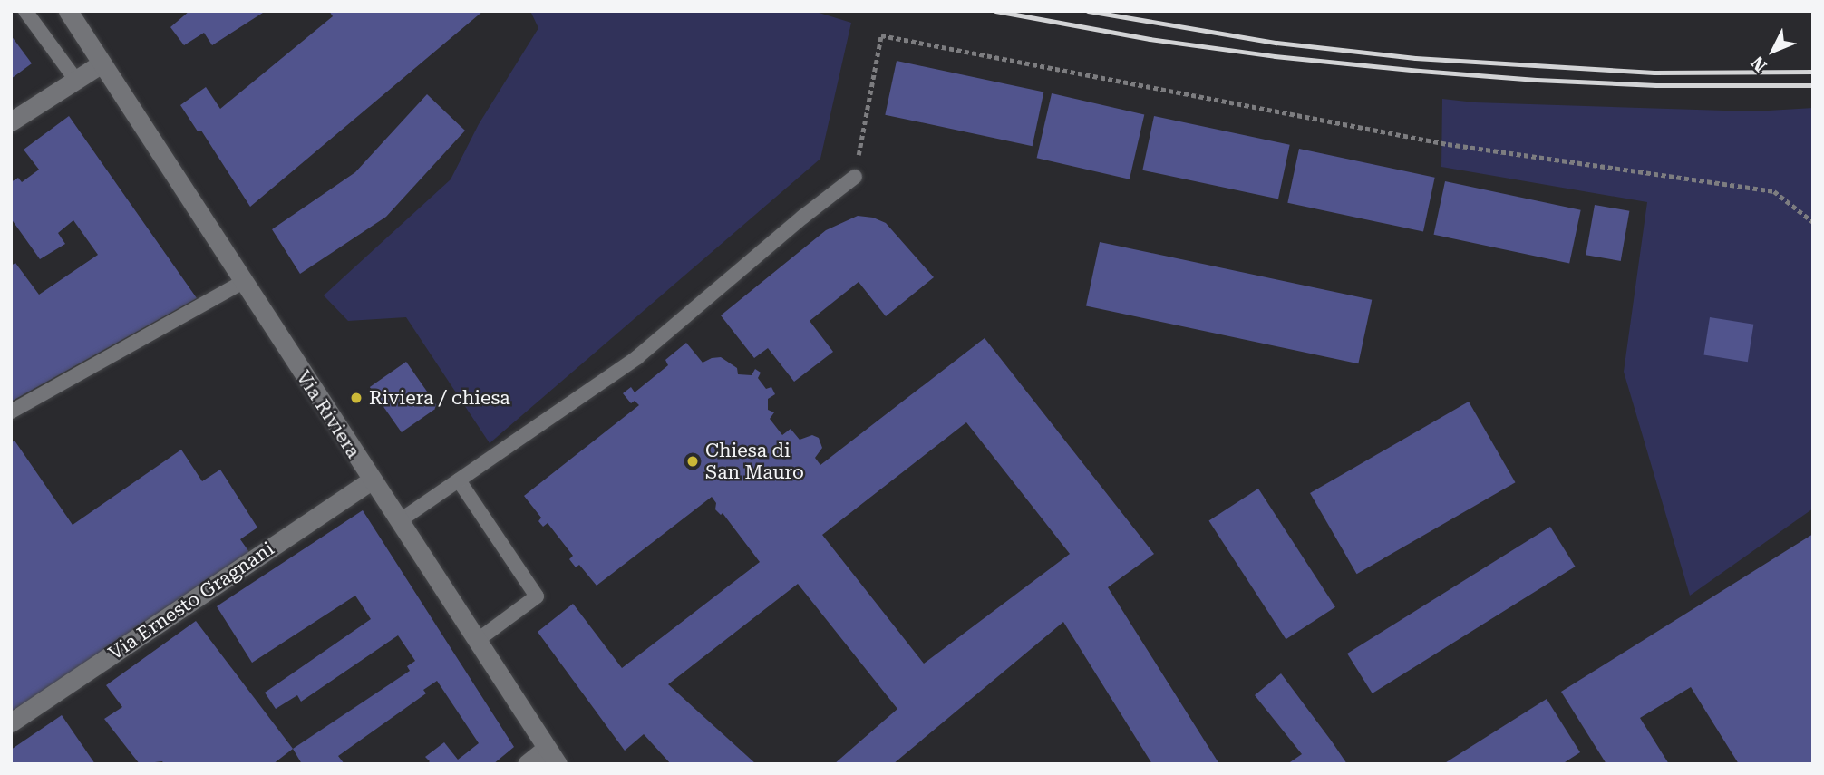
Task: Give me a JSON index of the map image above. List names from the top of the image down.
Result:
{
  "streets": {
    "street": ["Via Riviera", "Via Ernesto Gragnani"]
  },
  "crossings": [
    ["Via Riviera", "Via Ernesto Gragnani"]
  ],
  "places": ["Riviera / chiesa", "Chiesa di San Mauro"],
  "north": "bottom left"
}
